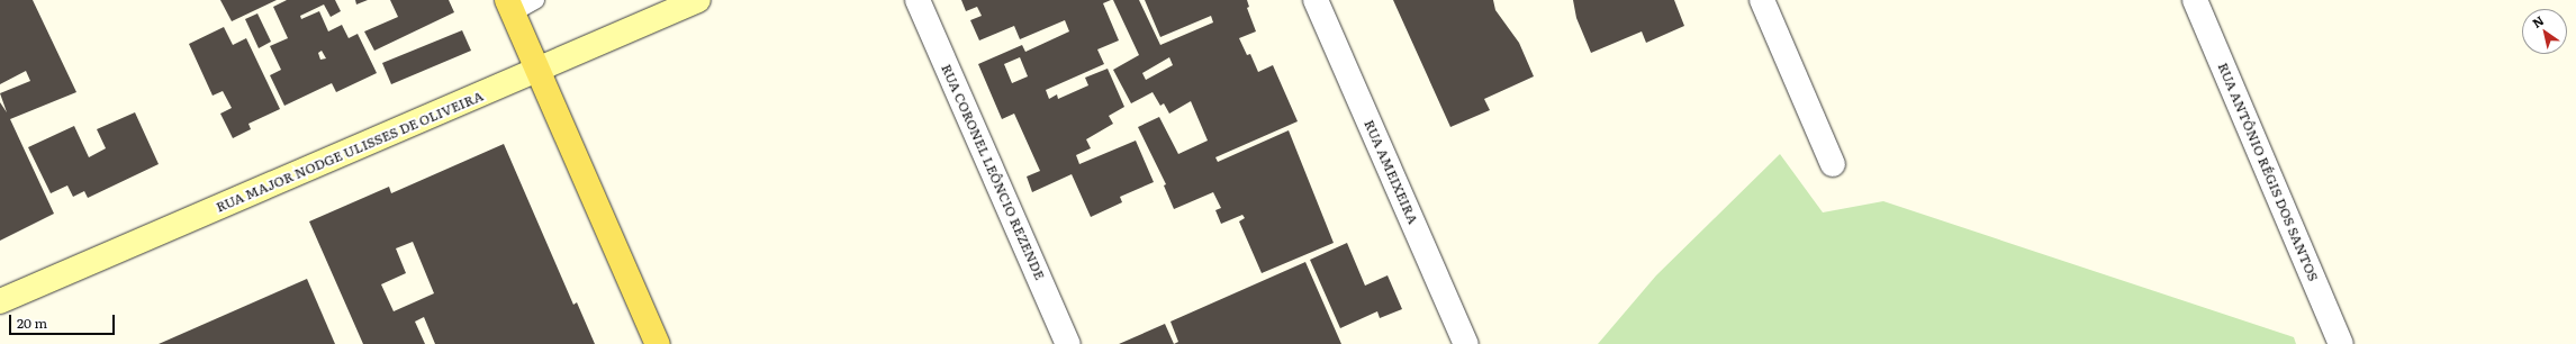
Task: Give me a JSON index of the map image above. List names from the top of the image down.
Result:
{
  "streets": {
    "main road": ["RUA MAJOR NODGE ULISSES DE OLIVEIRA"],
    "street": ["RUA CORONEL LEÔNCIO REZENDE", "RUA AMEIXEIRA", "RUA ANTÔNIO RÉGIS DOS SANTOS"]
  },
  "scale_bar": "20 m",
  "north": "top left"
}
